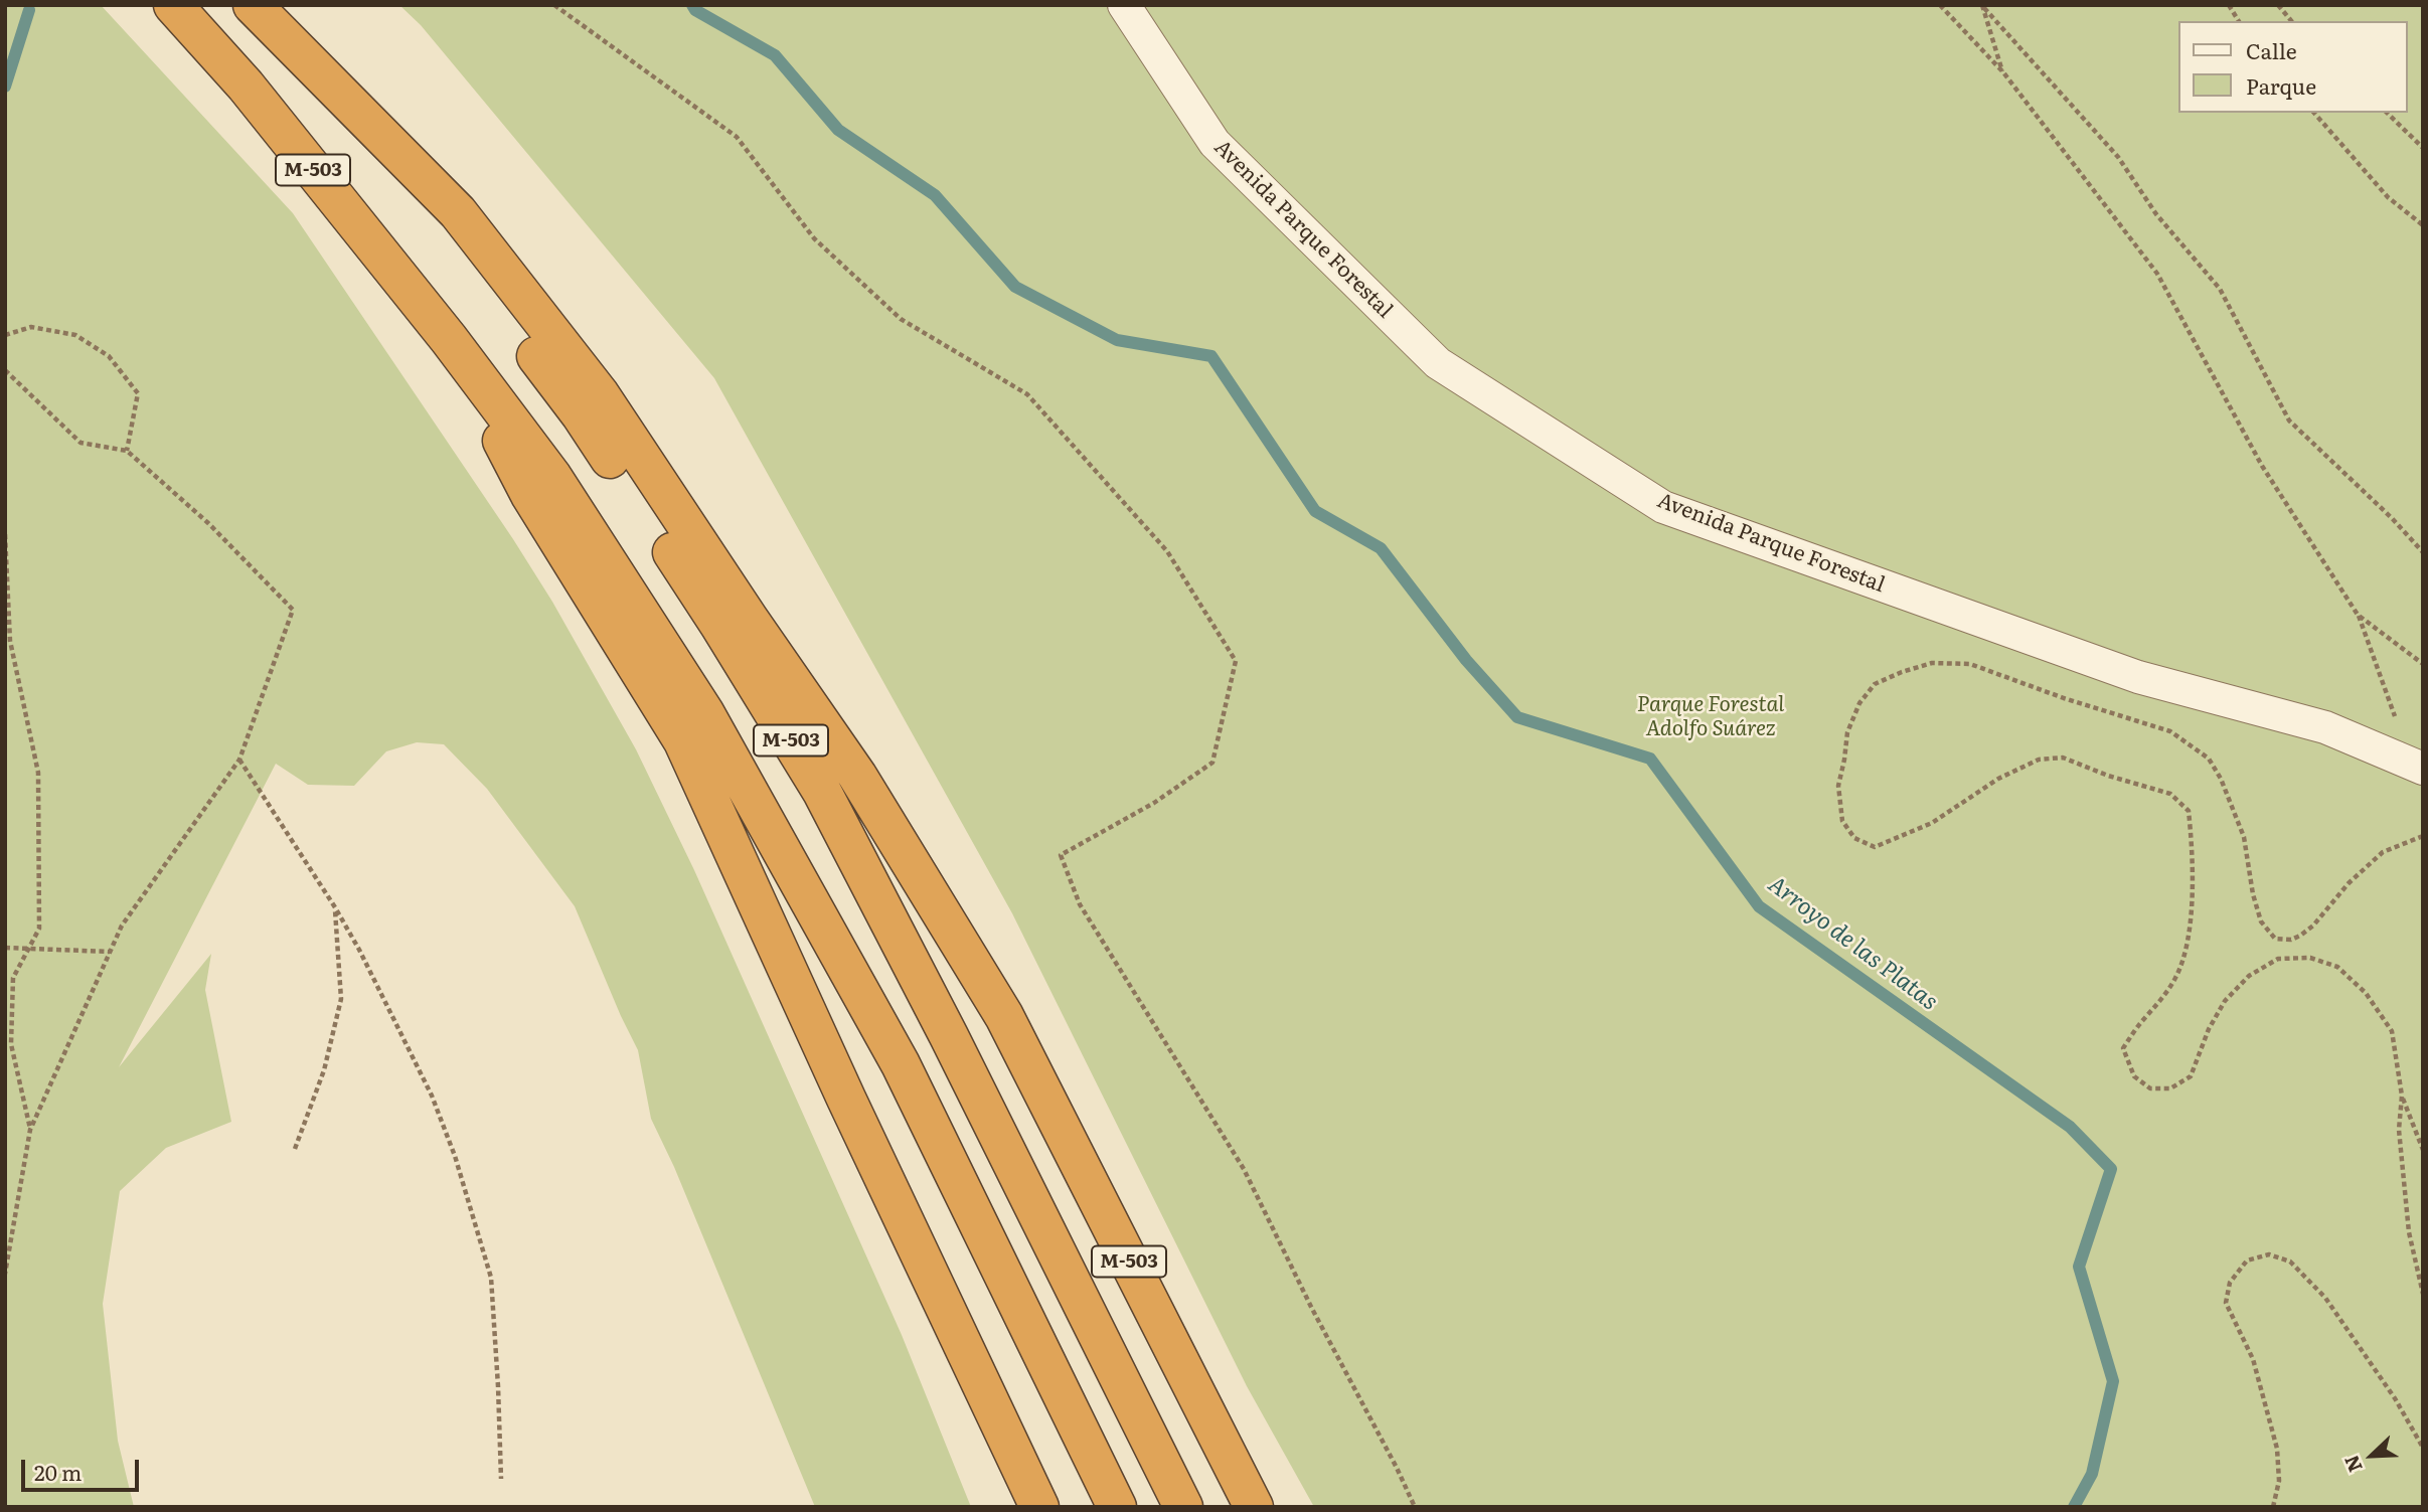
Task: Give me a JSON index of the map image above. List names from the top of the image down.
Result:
{
  "streets": {
    "highway": ["M-503"],
    "street": ["Avenida Parque Forestal"]
  },
  "water": ["Arroyo de las Platas"],
  "parks": ["Parque Forestal Adolfo Suárez"],
  "legend": ["Calle", "Parque"],
  "scale_bar": "20 m",
  "north": "bottom left"
}
